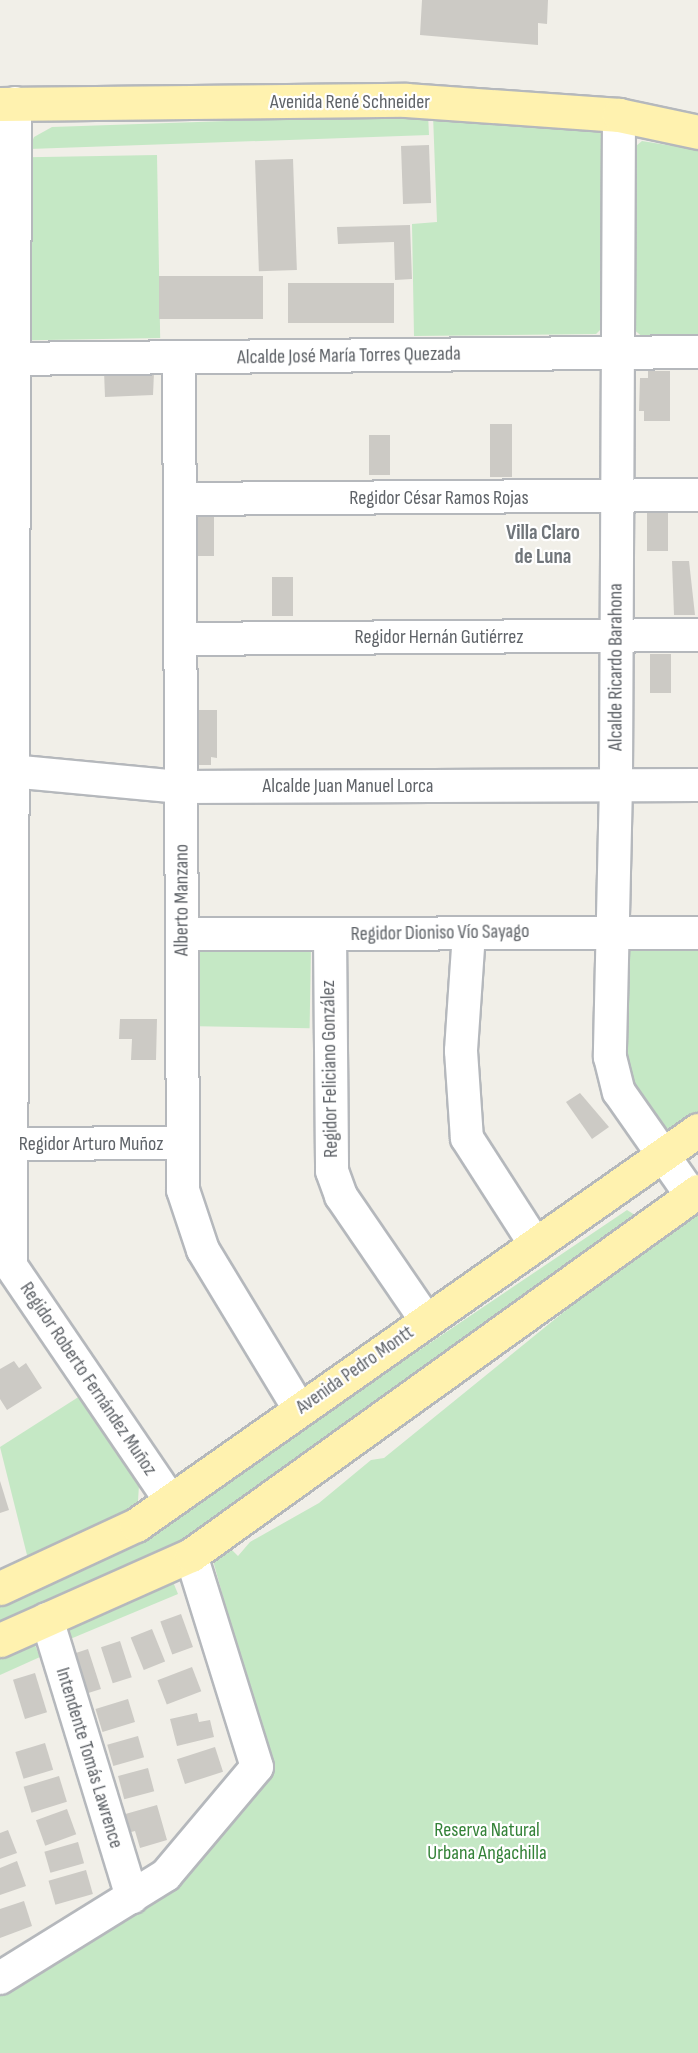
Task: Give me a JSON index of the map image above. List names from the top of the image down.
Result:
{
  "streets": {
    "main road": ["Avenida René Schneider", "Avenida Pedro Montt"],
    "street": [
      "Alcalde José María Torres Quezada",
      "Regidor César Ramos Rojas",
      "Regidor Hernán Gutiérrez",
      "Alcalde Ricardo Barahona",
      "Alcalde Juan Manuel Lorca",
      "Alberto Manzano",
      "Regidor Dioniso Vío Sayago",
      "Regidor Feliciano González",
      "Regidor Arturo Muñoz",
      "Regidor Roberto Fernández Muñoz",
      "Intendente Tomás Lawrence"
    ]
  },
  "crossings": [
    ["Avenida René Schneider", "Alcalde Ricardo Barahona"],
    ["Avenida René Schneider", "Regidor Roberto Fernández Muñoz"],
    ["Alcalde José María Torres Quezada", "Alcalde Ricardo Barahona"],
    ["Alcalde José María Torres Quezada", "Alberto Manzano"],
    ["Alcalde José María Torres Quezada", "Regidor Roberto Fernández Muñoz"],
    ["Regidor César Ramos Rojas", "Alcalde Ricardo Barahona"],
    ["Regidor César Ramos Rojas", "Alberto Manzano"],
    ["Regidor Hernán Gutiérrez", "Alcalde Ricardo Barahona"],
    ["Regidor Hernán Gutiérrez", "Alberto Manzano"],
    ["Alcalde Ricardo Barahona", "Alcalde Juan Manuel Lorca"],
    ["Alcalde Ricardo Barahona", "Regidor Dioniso Vío Sayago"],
    ["Alcalde Ricardo Barahona", "Avenida Pedro Montt"],
    ["Alcalde Juan Manuel Lorca", "Alberto Manzano"],
    ["Alcalde Juan Manuel Lorca", "Regidor Roberto Fernández Muñoz"],
    ["Alberto Manzano", "Regidor Dioniso Vío Sayago"],
    ["Alberto Manzano", "Regidor Arturo Muñoz"],
    ["Alberto Manzano", "Avenida Pedro Montt"],
    ["Regidor Dioniso Vío Sayago", "Regidor Feliciano González"],
    ["Regidor Feliciano González", "Avenida Pedro Montt"],
    ["Regidor Arturo Muñoz", "Regidor Roberto Fernández Muñoz"],
    ["Avenida Pedro Montt", "Regidor Roberto Fernández Muñoz"]
  ],
  "districts": ["Villa Claro de Luna"],
  "parks": ["Reserva Natural Urbana Angachilla"]
}
